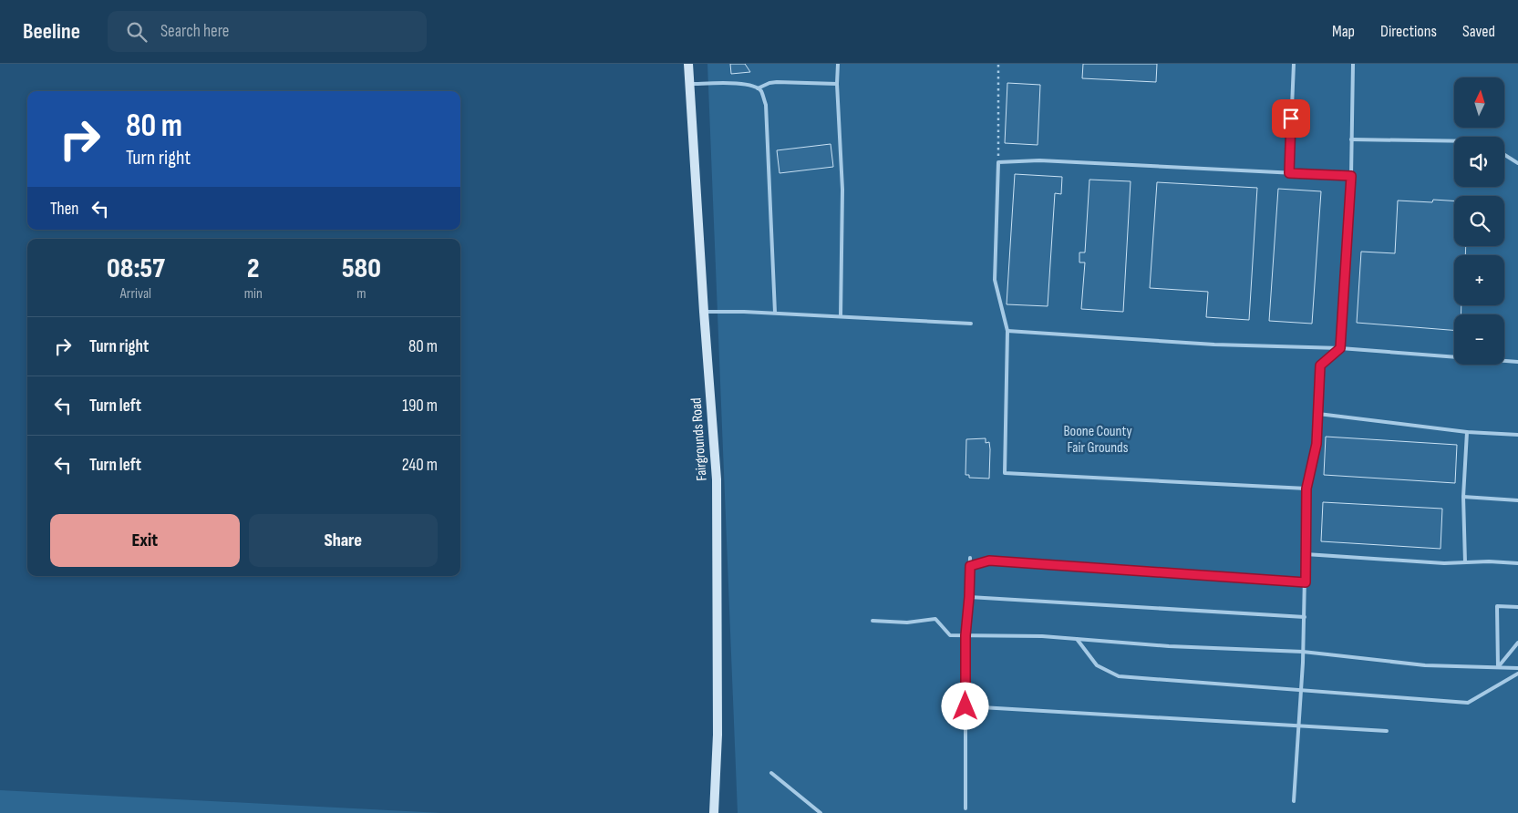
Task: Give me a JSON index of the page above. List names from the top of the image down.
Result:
{
  "streets": {
    "main road": ["Fairgrounds Road"]
  },
  "parks": ["Boone County Fair Grounds"],
  "north": "top",
  "page": {
    "header": "Beeline",
    "search": "Search here",
    "nav": ["Map", "Directions", "Saved"],
    "map_buttons": ["+", "−"],
    "turn": ["80 m", "Turn right"],
    "then": "Then",
    "eta": [
      "08:57",
      "Arrival",
      "2",
      "min",
      "580",
      "m"
    ],
    "list": [
      {
        "name": "Turn right",
        "value": "80 m"
      },
      {
        "name": "Turn left",
        "value": "190 m"
      },
      {
        "name": "Turn left",
        "value": "240 m"
      }
    ],
    "buttons": ["Exit", "Share"]
  }
}
